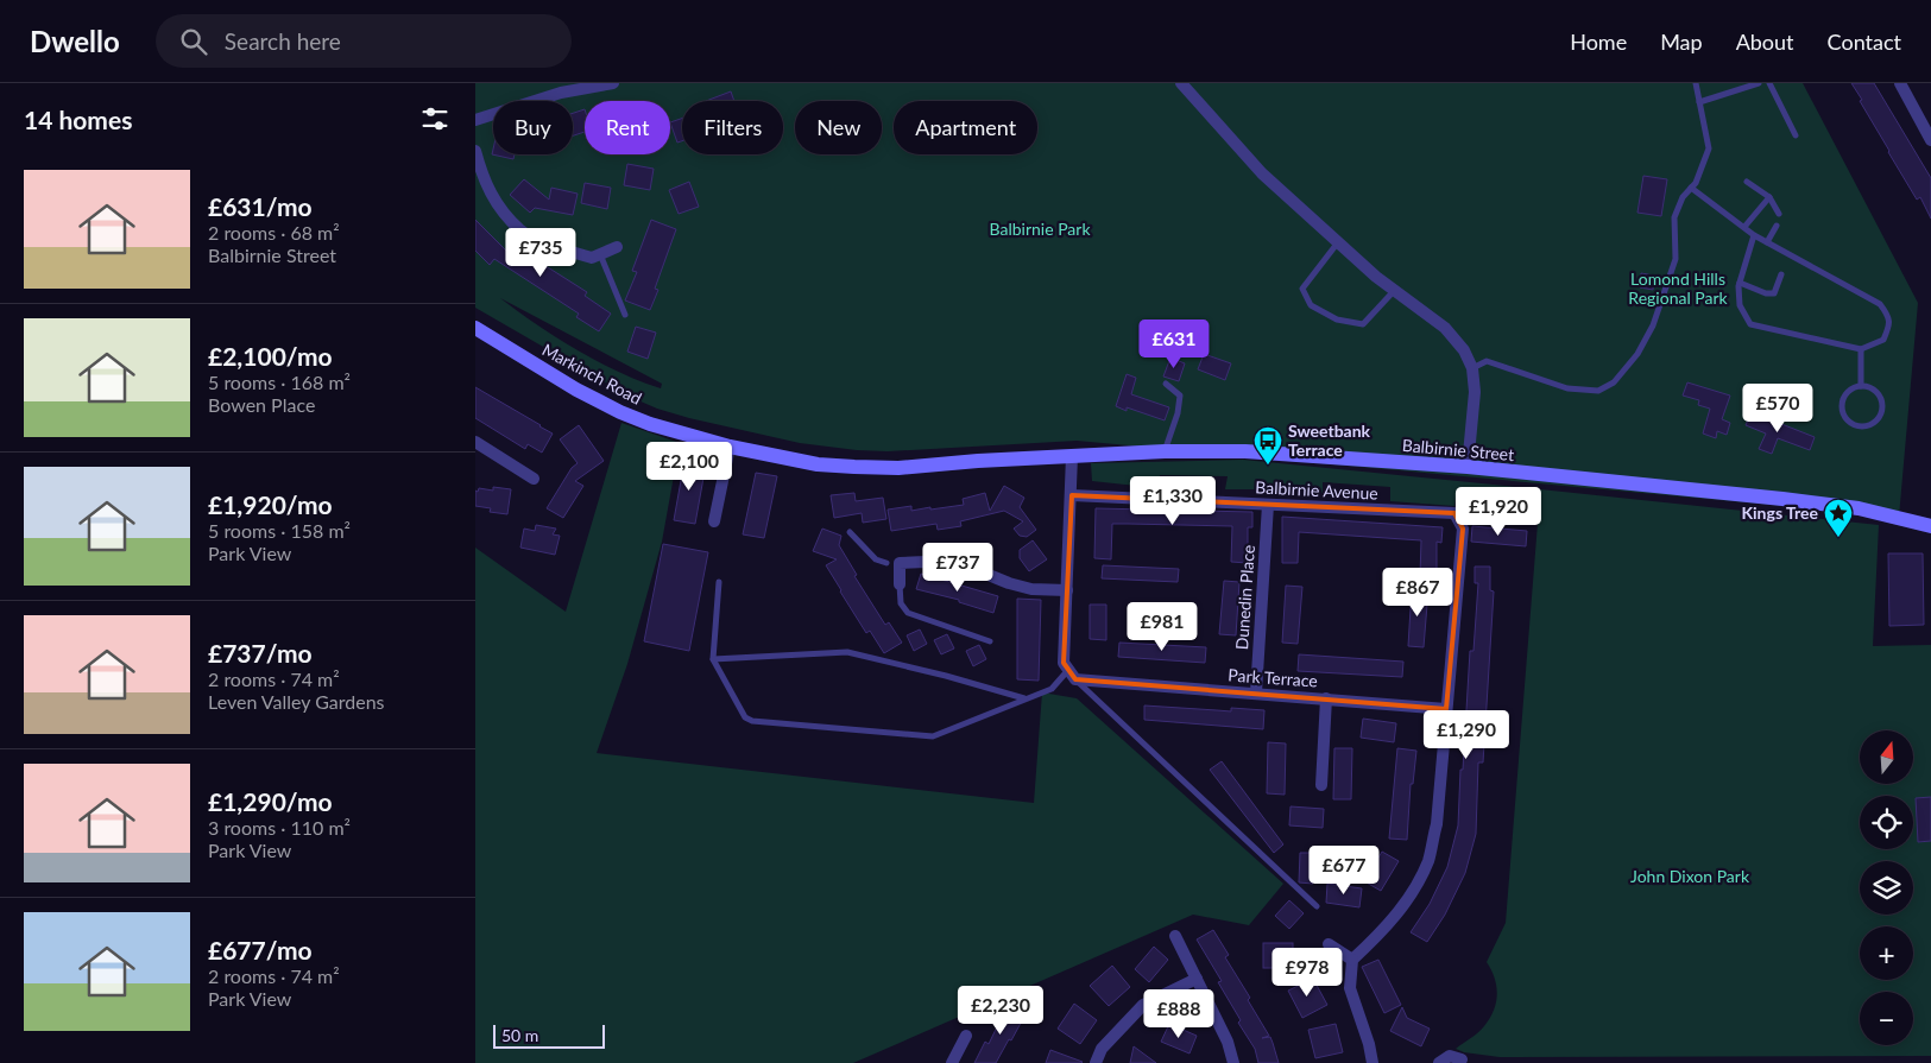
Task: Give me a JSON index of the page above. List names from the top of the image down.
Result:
{
  "streets": {
    "main road": ["Markinch Road", "Balbirnie Street"],
    "street": ["Balbirnie Avenue", "Dunedin Place", "Park Terrace"]
  },
  "crossings": [
    ["Markinch Road", "Balbirnie Street"],
    ["Balbirnie Avenue", "Dunedin Place"],
    ["Balbirnie Avenue", "Park Terrace"],
    ["Dunedin Place", "Park Terrace"]
  ],
  "parks": ["Balbirnie Park", "Lomond Hills Regional Park", "John Dixon Park"],
  "places": {
    "bus stop": ["Sweetbank Terrace"],
    "place": ["Kings Tree"]
  },
  "scale_bar": "50 m",
  "north": "top",
  "page": {
    "header": "Dwello",
    "search": "Search here",
    "nav": [
      "Home",
      "Map",
      "About",
      "Contact"
    ],
    "heading": "14 homes",
    "chip": [
      "Buy",
      "Rent",
      "Filters",
      "New",
      "Apartment"
    ],
    "list": [
      {
        "name": "£631/mo",
        "note": "2 rooms · 68 m² · Balbirnie Street"
      },
      {
        "name": "£2,100/mo",
        "note": "5 rooms · 168 m² · Bowen Place"
      },
      {
        "name": "£1,920/mo",
        "note": "5 rooms · 158 m² · Park View"
      },
      {
        "name": "£737/mo",
        "note": "2 rooms · 74 m² · Leven Valley Gardens"
      },
      {
        "name": "£1,290/mo",
        "note": "3 rooms · 110 m² · Park View"
      },
      {
        "name": "£677/mo",
        "note": "2 rooms · 74 m² · Park View"
      }
    ],
    "price": [
      "£735",
      "£631",
      "£570",
      "£2,100",
      "£1,330",
      "£1,920",
      "£737",
      "£867",
      "£981",
      "£1,290",
      "£677",
      "£978",
      "£2,230",
      "£888"
    ],
    "map_buttons": ["+", "−"],
    "scale": "50 m"
  }
}
